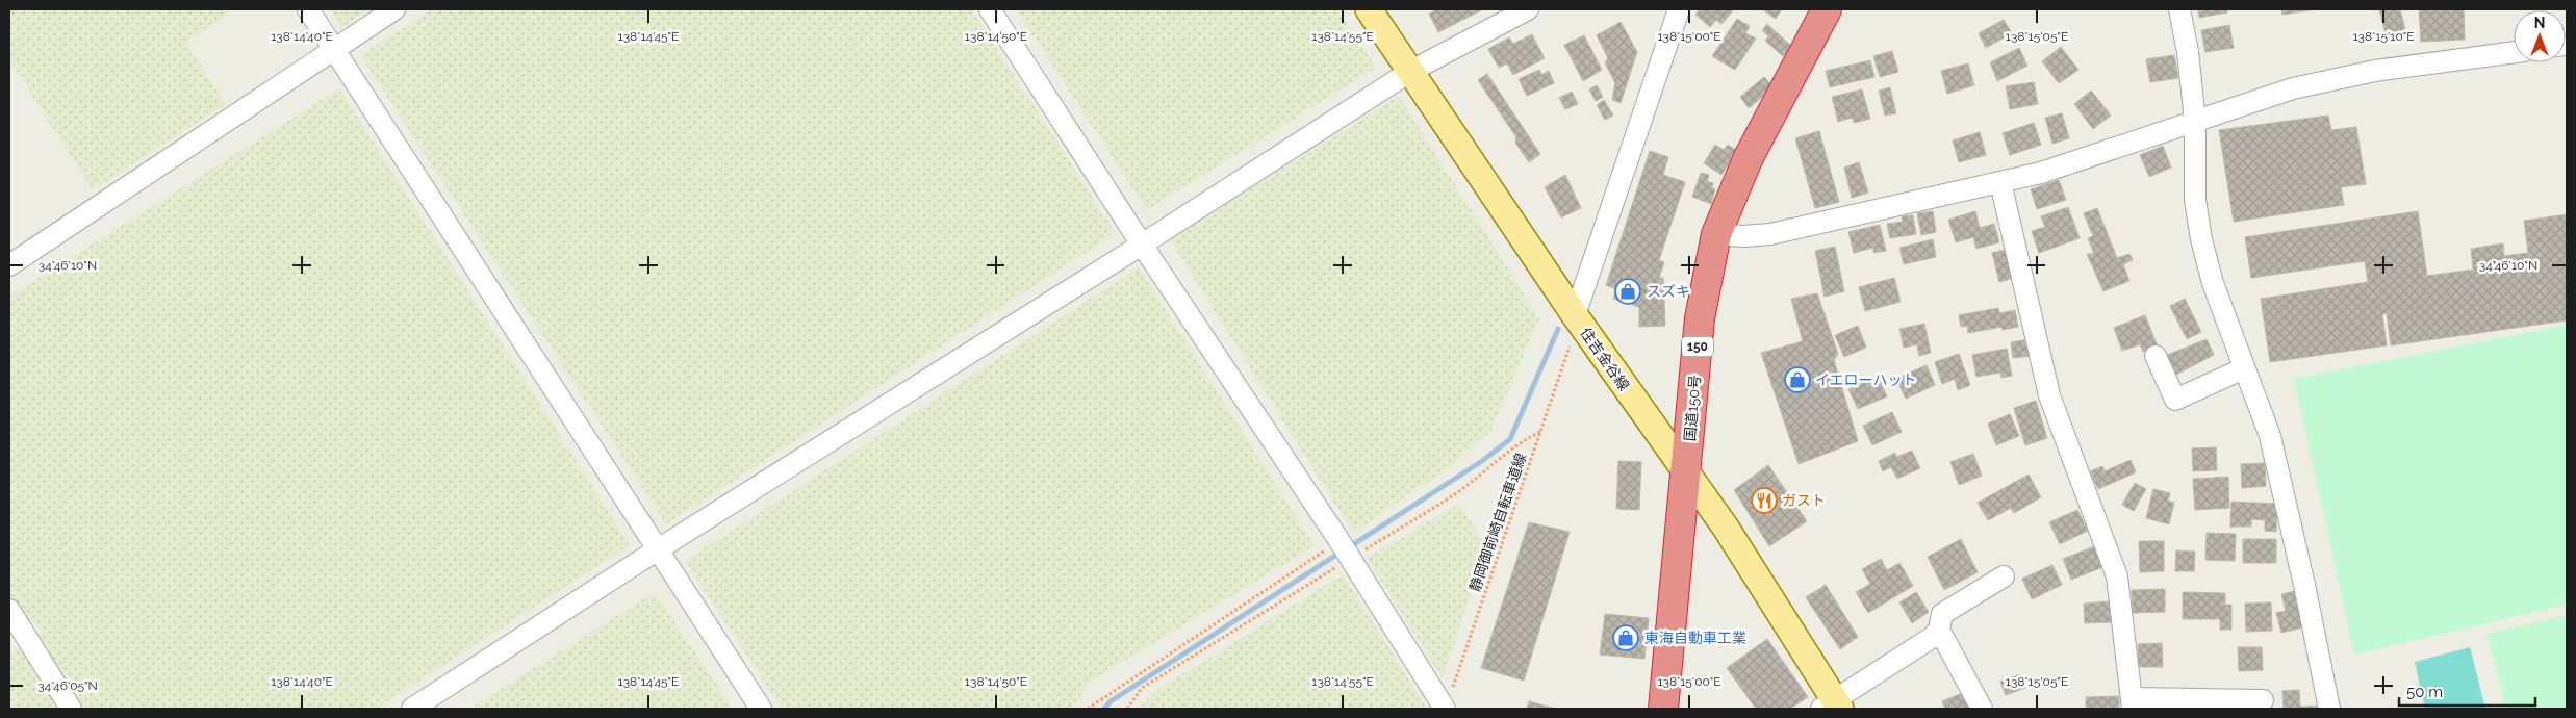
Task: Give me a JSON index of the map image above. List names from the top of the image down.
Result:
{
  "streets": {
    "highway": ["150", "国道150号"],
    "main road": ["住吉金谷線"],
    "path": ["静岡御前崎自転車道線"]
  },
  "crossings": [
    ["住吉金谷線", "国道150号"]
  ],
  "places": {
    "shop": ["スズキ", "イエローハット", "東海自動車工業"],
    "restaurant": ["ガスト"]
  },
  "scale_bar": "50 m",
  "north": "top",
  "coordinates": [
    "138°14'40\"E",
    "138°14'45\"E",
    "138°14'50\"E",
    "138°14'55\"E",
    "138°15'00\"E",
    "138°15'05\"E",
    "138°15'10\"E",
    "34°46'10\"N",
    "34°46'05\"N"
  ]
}
